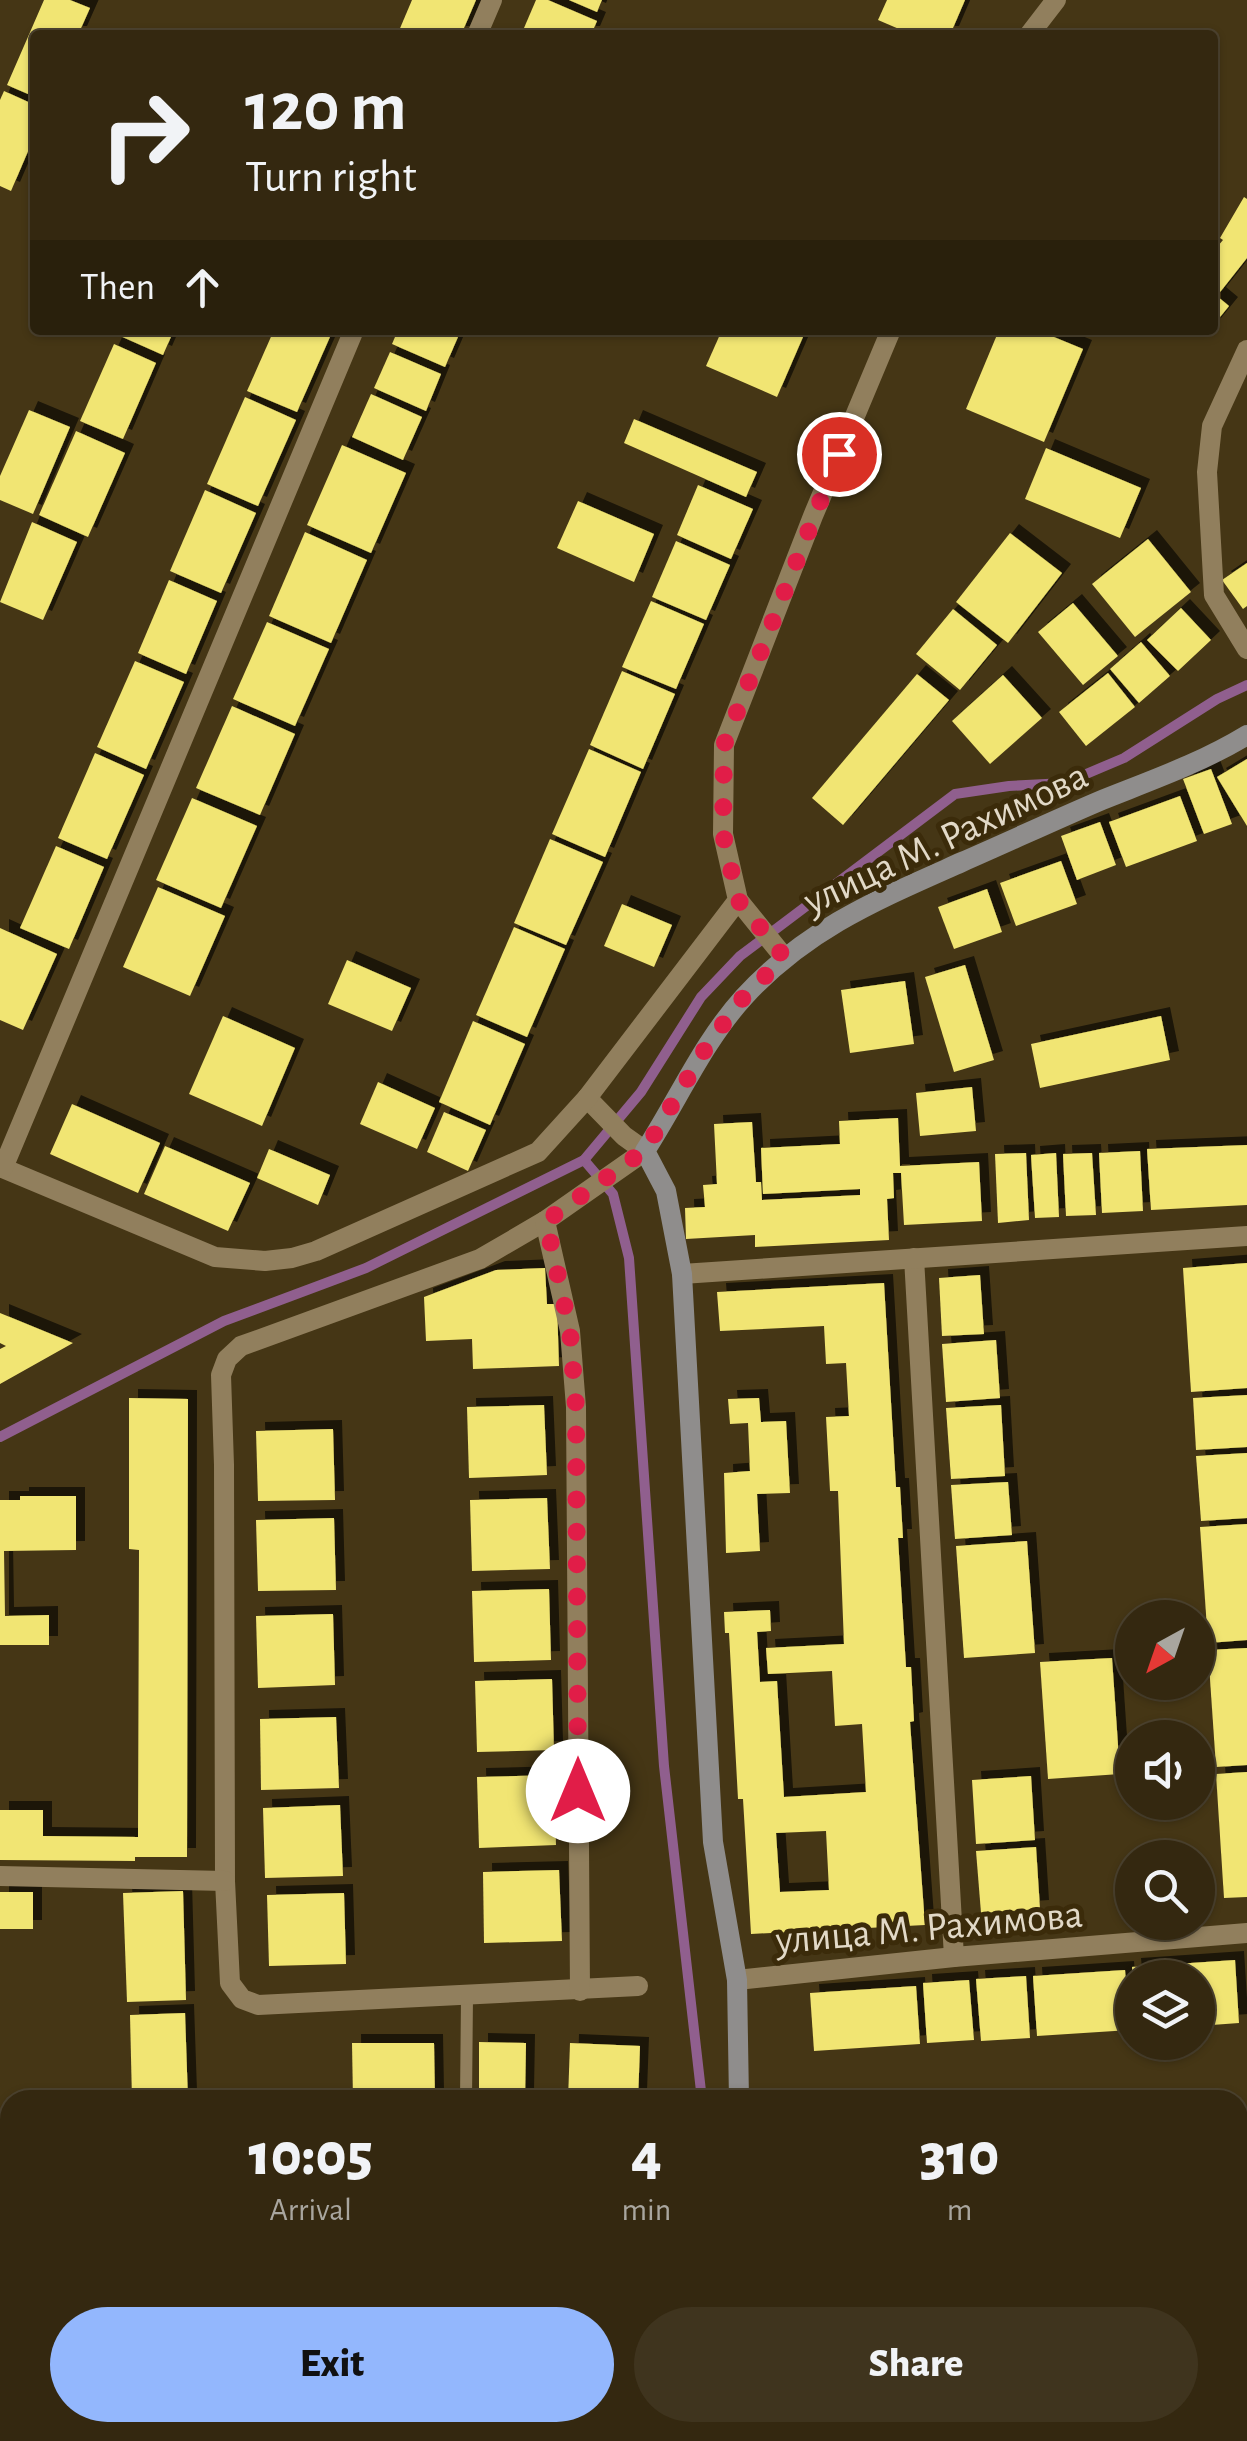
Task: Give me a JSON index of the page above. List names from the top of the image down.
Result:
{
  "streets": {
    "street": ["улица М. Рахимова"]
  },
  "north": "bottom left",
  "page": {
    "turn": ["120 m", "Turn right"],
    "then": "Then",
    "eta": [
      "10:05",
      "Arrival",
      "4",
      "min",
      "310",
      "m"
    ],
    "buttons": ["Exit", "Share"]
  }
}
